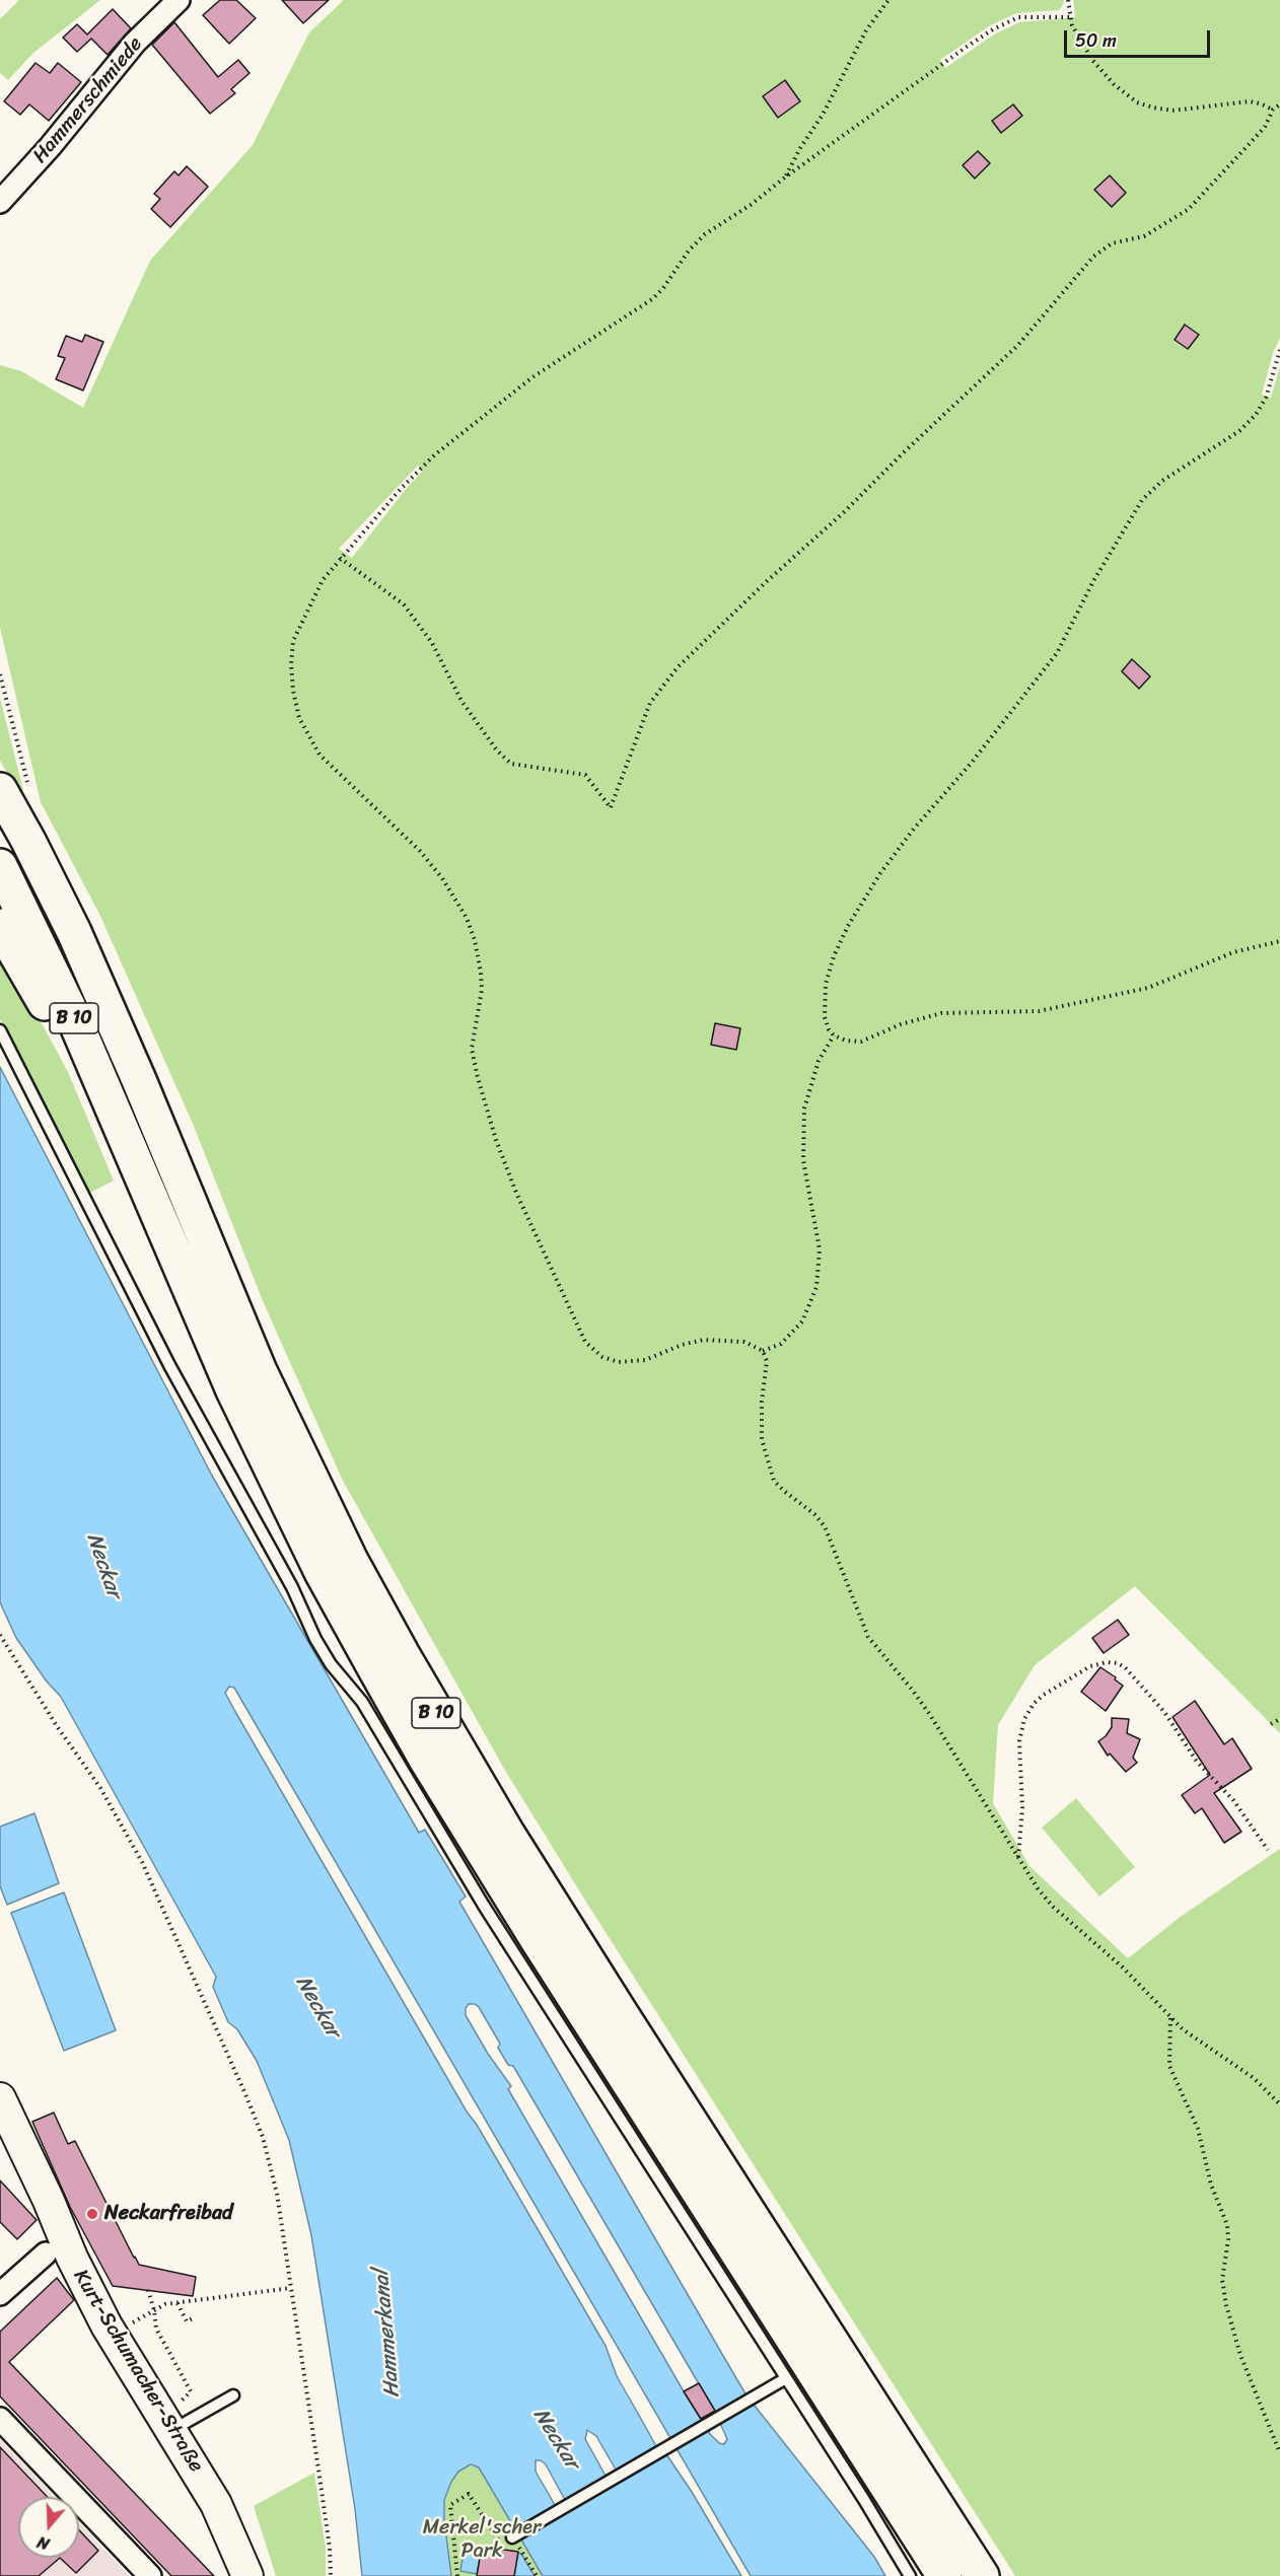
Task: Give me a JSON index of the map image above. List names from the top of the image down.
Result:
{
  "streets": {
    "highway": ["B 10"],
    "street": ["Hammerschmiede", "Kurt-Schumacher-Straße"]
  },
  "water": ["Neckar", "Hammerkanal"],
  "parks": ["Merkel'scher Park"],
  "places": ["Neckarfreibad"],
  "scale_bar": "50 m",
  "north": "bottom"
}
